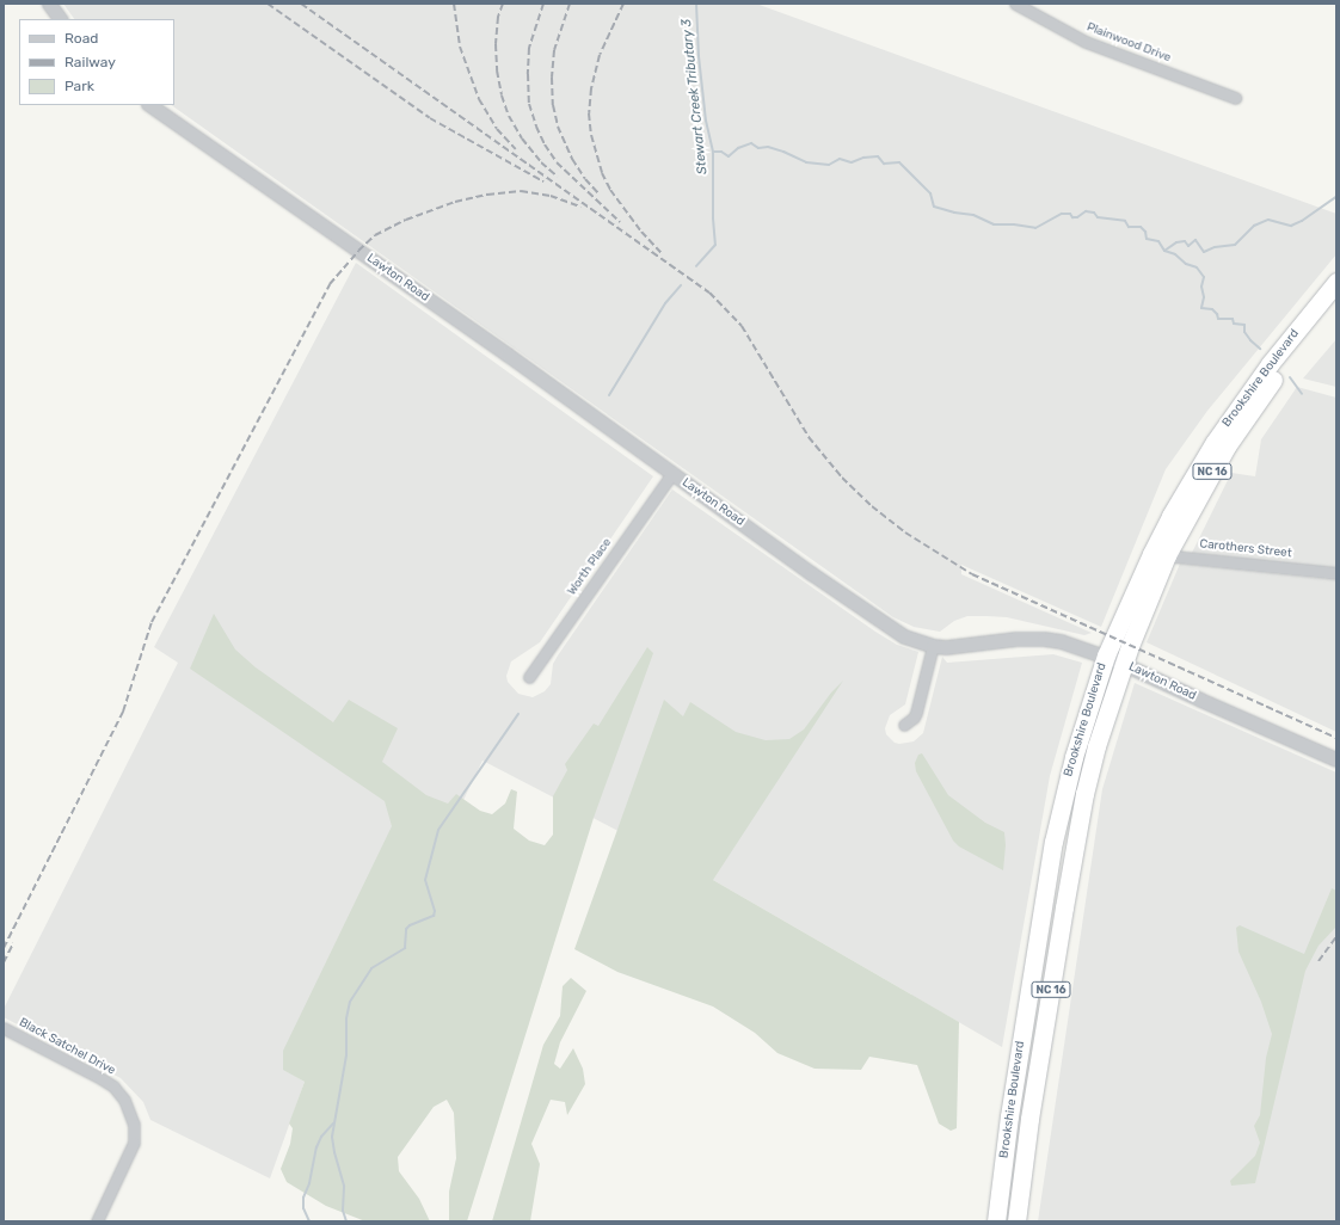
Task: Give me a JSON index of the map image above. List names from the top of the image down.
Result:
{
  "streets": {
    "highway": ["Brookshire Boulevard", "NC 16"],
    "street": [
      "Plainwood Drive",
      "Lawton Road",
      "Carothers Street",
      "Worth Place",
      "Black Satchel Drive"
    ]
  },
  "crossings": [
    ["Lawton Road", "Brookshire Boulevard"],
    ["Lawton Road", "Worth Place"],
    ["Brookshire Boulevard", "Carothers Street"]
  ],
  "water": ["Stewart Creek Tributary 3"],
  "legend": ["Road", "Railway", "Park"]
}
